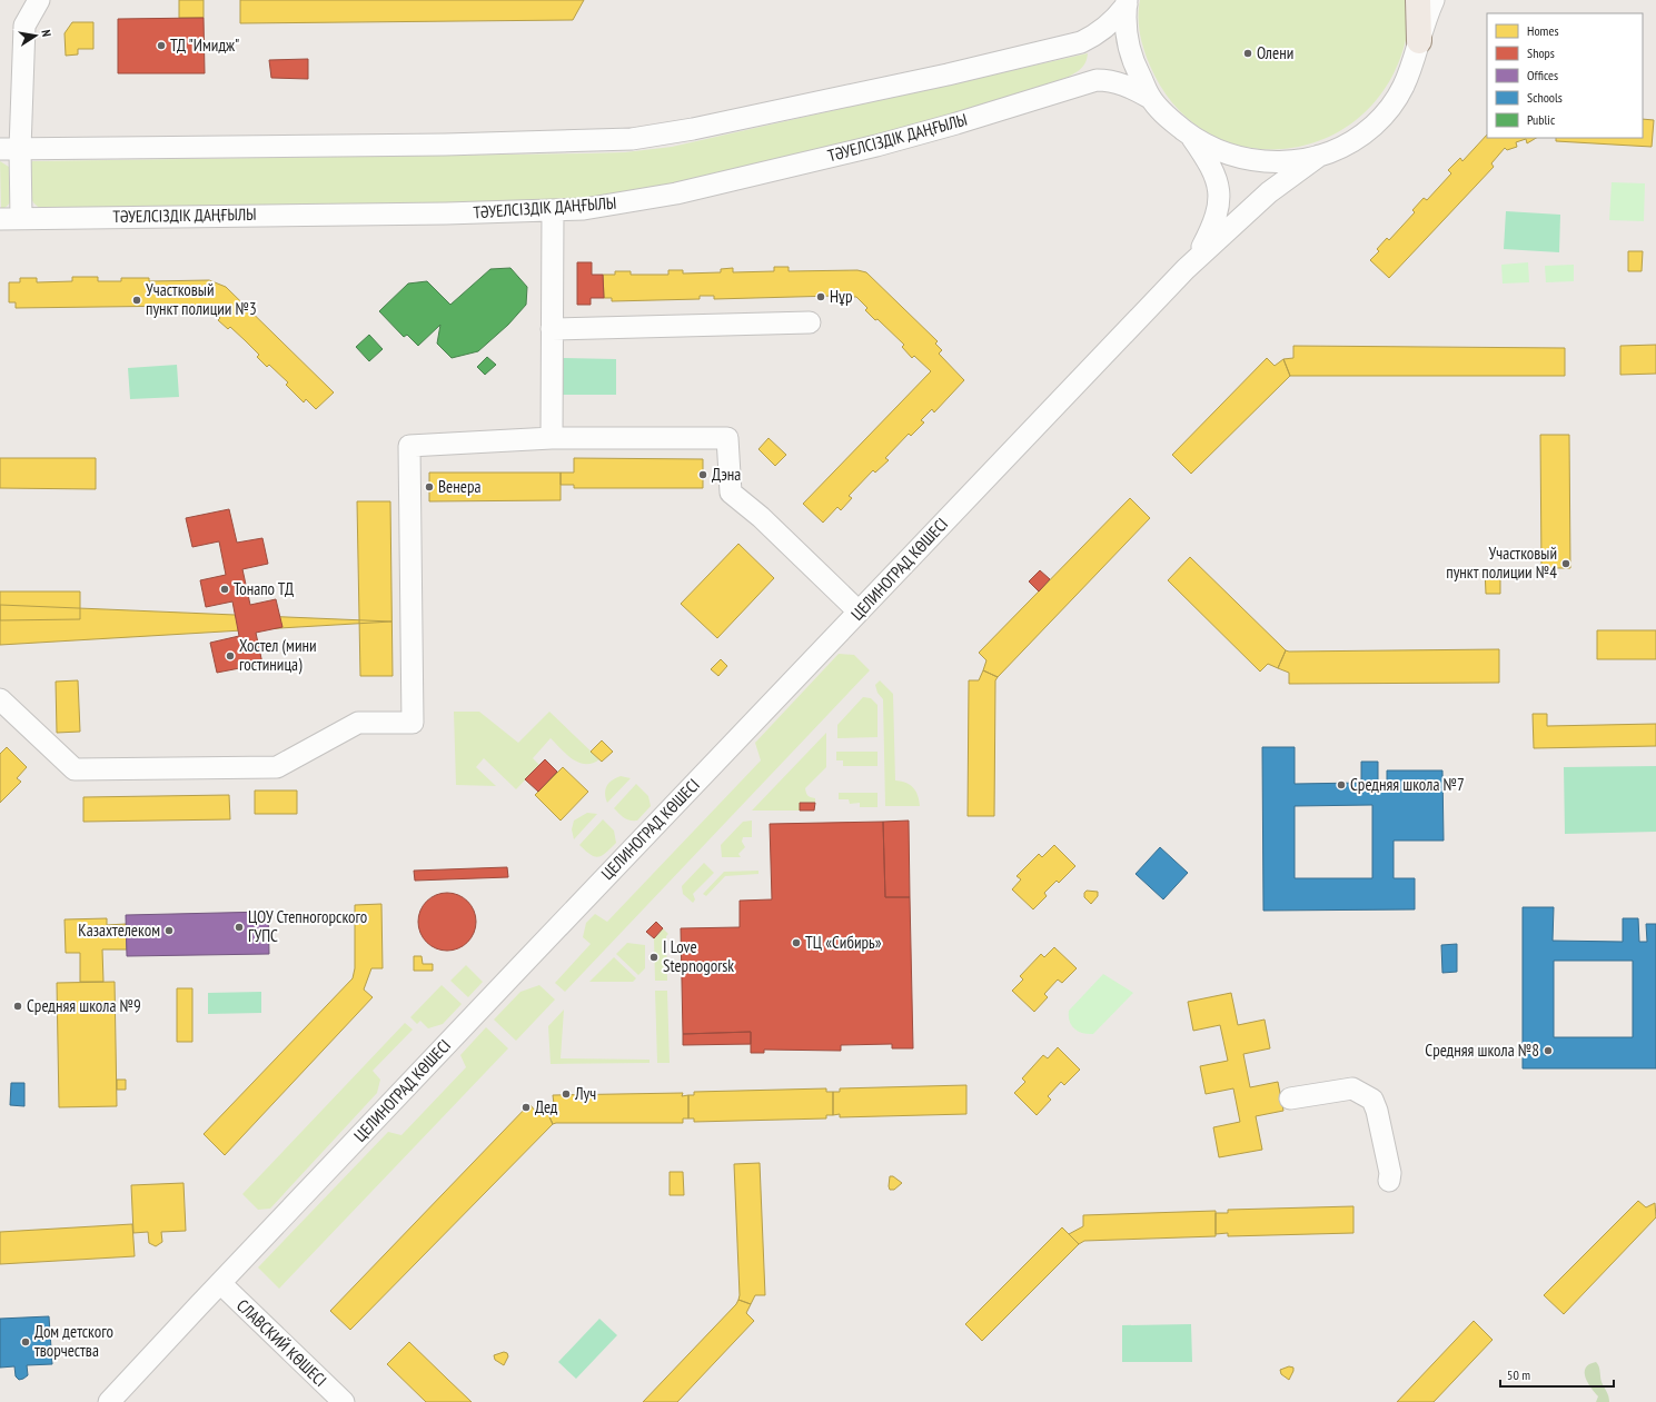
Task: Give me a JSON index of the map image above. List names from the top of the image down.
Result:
{
  "streets": {
    "street": ["ТӘУЕЛСІЗДІК ДАҢҒЫЛЫ", "ЦЕЛИНОГРАД КӨШЕСІ", "СЛАВСКИЙ КӨШЕСІ"]
  },
  "crossings": [
    ["ЦЕЛИНОГРАД КӨШЕСІ", "СЛАВСКИЙ КӨШЕСІ"]
  ],
  "places": [
    "ТД \"Имидж\"",
    "Олени",
    "Нұр",
    "Участковый пункт полиции №3",
    "Дэна",
    "Венера",
    "Участковый пункт полиции №4",
    "Тонапо ТД",
    "Хостел (мини гостиница)",
    "Средняя школа №7",
    "ЦОУ Степногорского ГУПС",
    "Казахтелеком",
    "ТЦ «Сибирь»",
    "I Love Stepnogorsk",
    "Средняя школа №9",
    "Средняя школа №8",
    "Луч",
    "Дед",
    "Дом детского творчества"
  ],
  "legend": [
    "Homes",
    "Shops",
    "Offices",
    "Schools",
    "Public"
  ],
  "scale_bar": "50 m",
  "north": "right"
}
